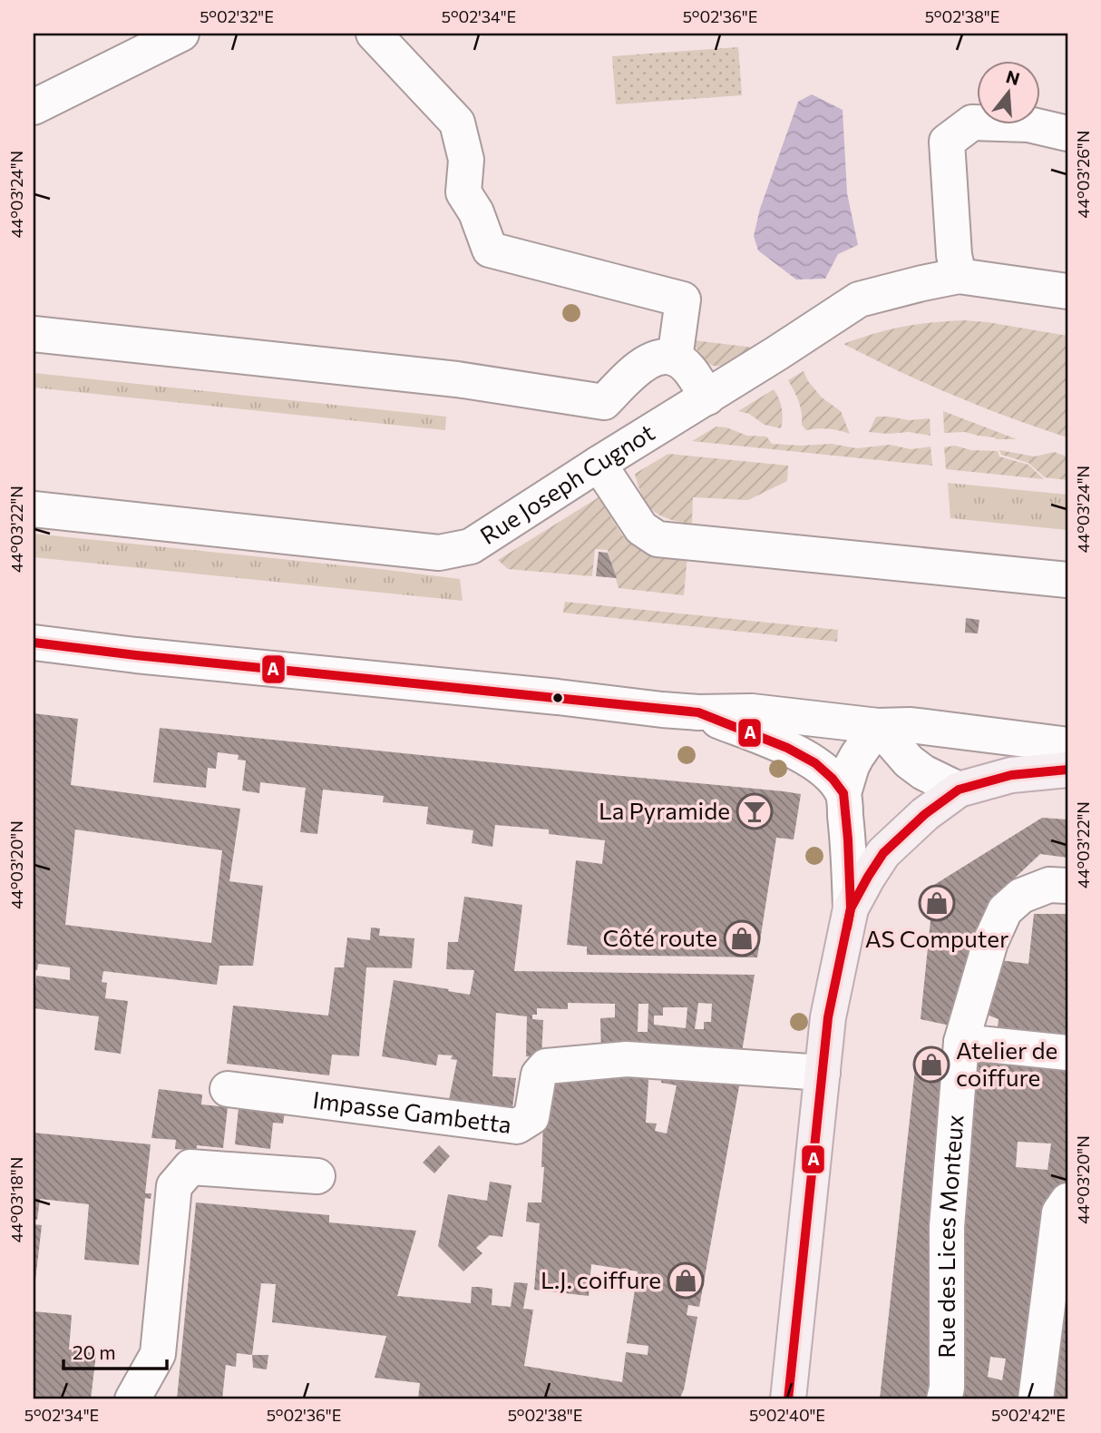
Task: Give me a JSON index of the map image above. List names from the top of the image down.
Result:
{
  "streets": {
    "street": ["Rue Joseph Cugnot", "Impasse Gambetta", "Rue des Lices Monteux"]
  },
  "places": {
    "bar": ["La Pyramide"],
    "shop": [
      "AS Computer",
      "Côté route",
      "Atelier de coiffure",
      "L.J. coiffure"
    ]
  },
  "lines": ["transit line A"],
  "scale_bar": "20 m",
  "north": "top",
  "coordinates": [
    "5°02'32\"E",
    "5°02'34\"E",
    "5°02'36\"E",
    "5°02'38\"E",
    "44°03'26\"N",
    "44°03'24\"N",
    "44°03'22\"N",
    "44°03'20\"N",
    "44°03'18\"N",
    "5°02'40\"E",
    "5°02'42\"E"
  ]
}
